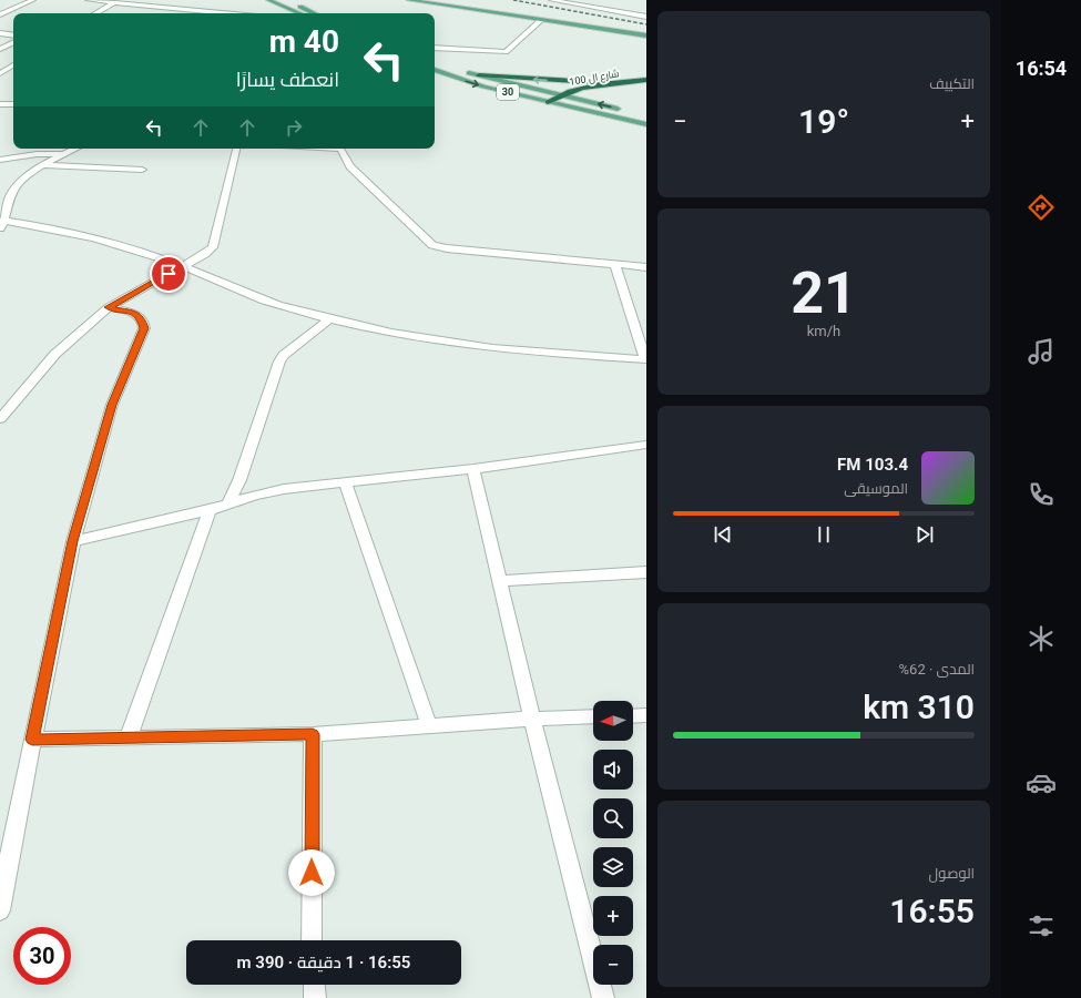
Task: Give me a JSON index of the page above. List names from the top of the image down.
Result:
{
  "streets": {
    "highway": ["شارع ال 100"],
    "main road": ["30"]
  },
  "crossings": [
    ["شارع ال 100", "30"]
  ],
  "north": "left",
  "page": {
    "tabs": "16:54",
    "tile": [
      "التكييف",
      ["21", "km/h"],
      ["المدى · 62%", "310 km"],
      ["الوصول", "16:55"]
    ],
    "turn": ["40 m", "انعطف يسارًا"],
    "heat": ["−", "19°", "+"],
    "song": ["103.4 FM", "الموسيقى"],
    "map_buttons": ["+", "−"],
    "limit": "30",
    "trip": "16:55 · 1 دقيقة · 390 m"
  }
}
